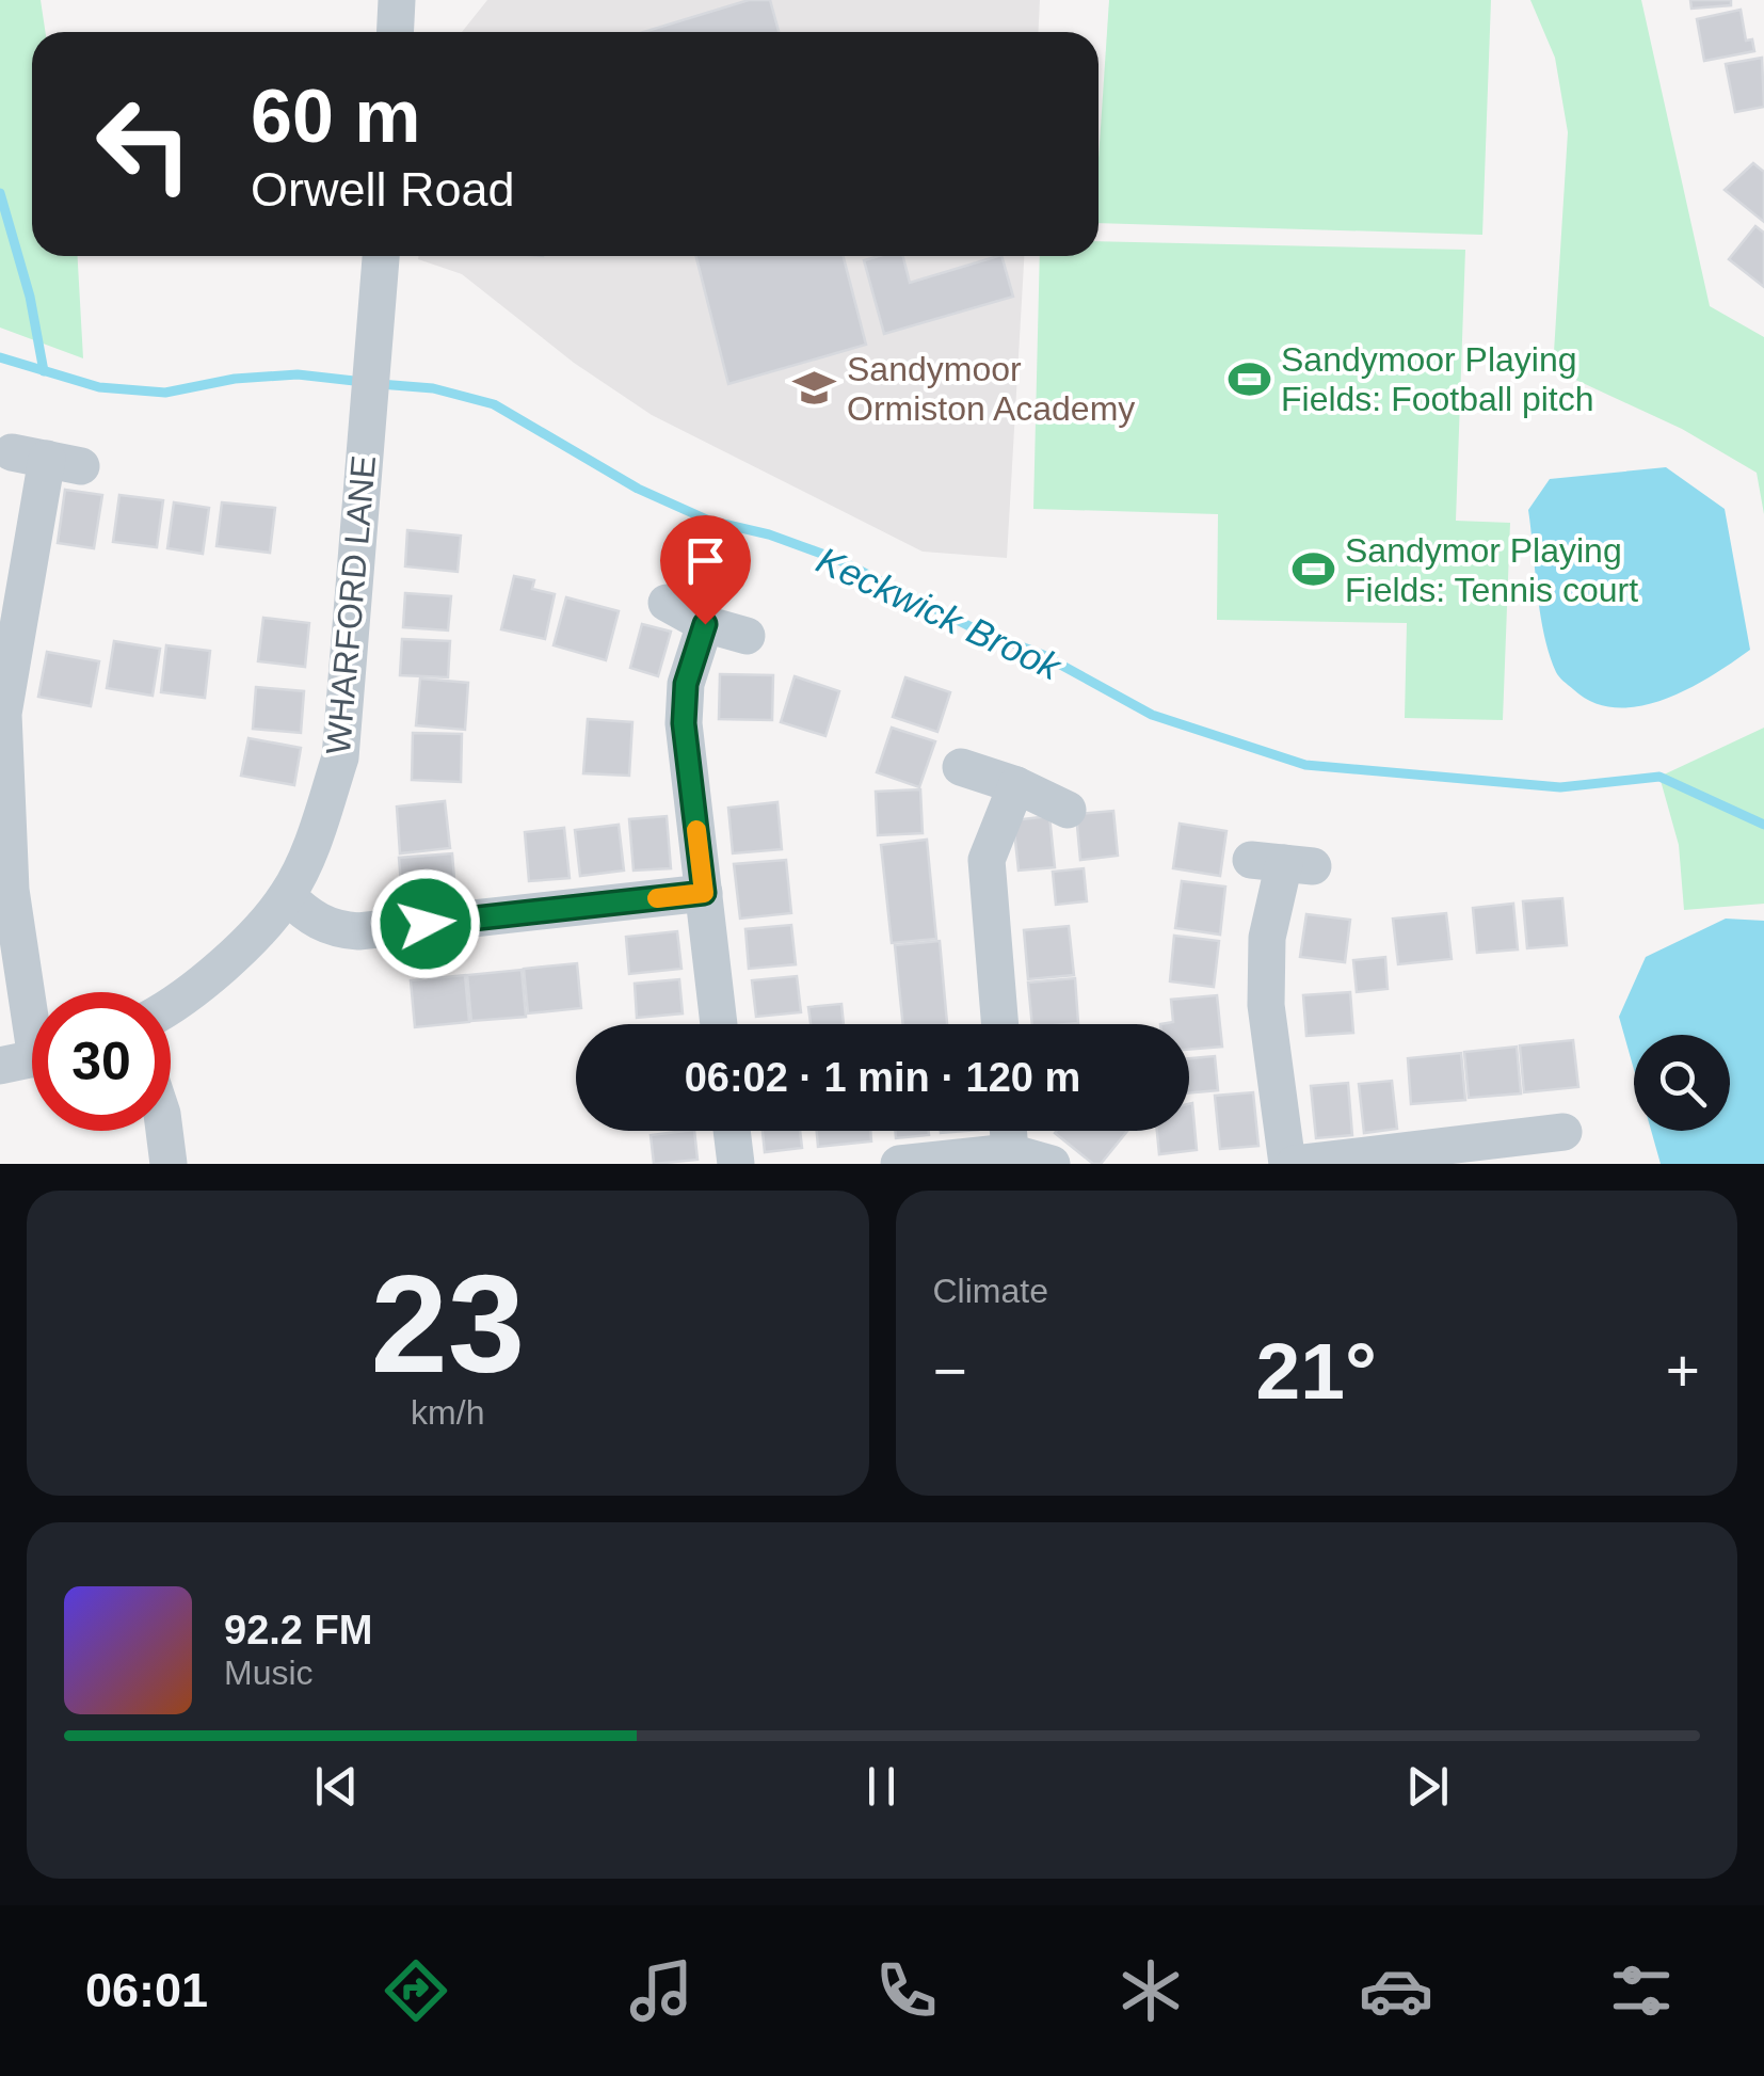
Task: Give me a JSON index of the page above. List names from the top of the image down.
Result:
{
  "streets": {
    "street": ["WHARFORD LANE"]
  },
  "water": ["Keckwick Brook"],
  "places": {
    "sports": ["Sandymoor Playing Fields: Football pitch", "Sandymor Playing Fields: Tennis court"],
    "school or university": ["Sandymoor Ormiston Academy"]
  },
  "page": {
    "turn": ["60 m", "Orwell Road"],
    "limit": "30",
    "trip": "06:02 · 1 min · 120 m",
    "tile": [
      ["23", "km/h"],
      "Climate"
    ],
    "heat": ["−", "21°", "+"],
    "song": ["92.2 FM", "Music"],
    "tabs": "06:01"
  }
}
